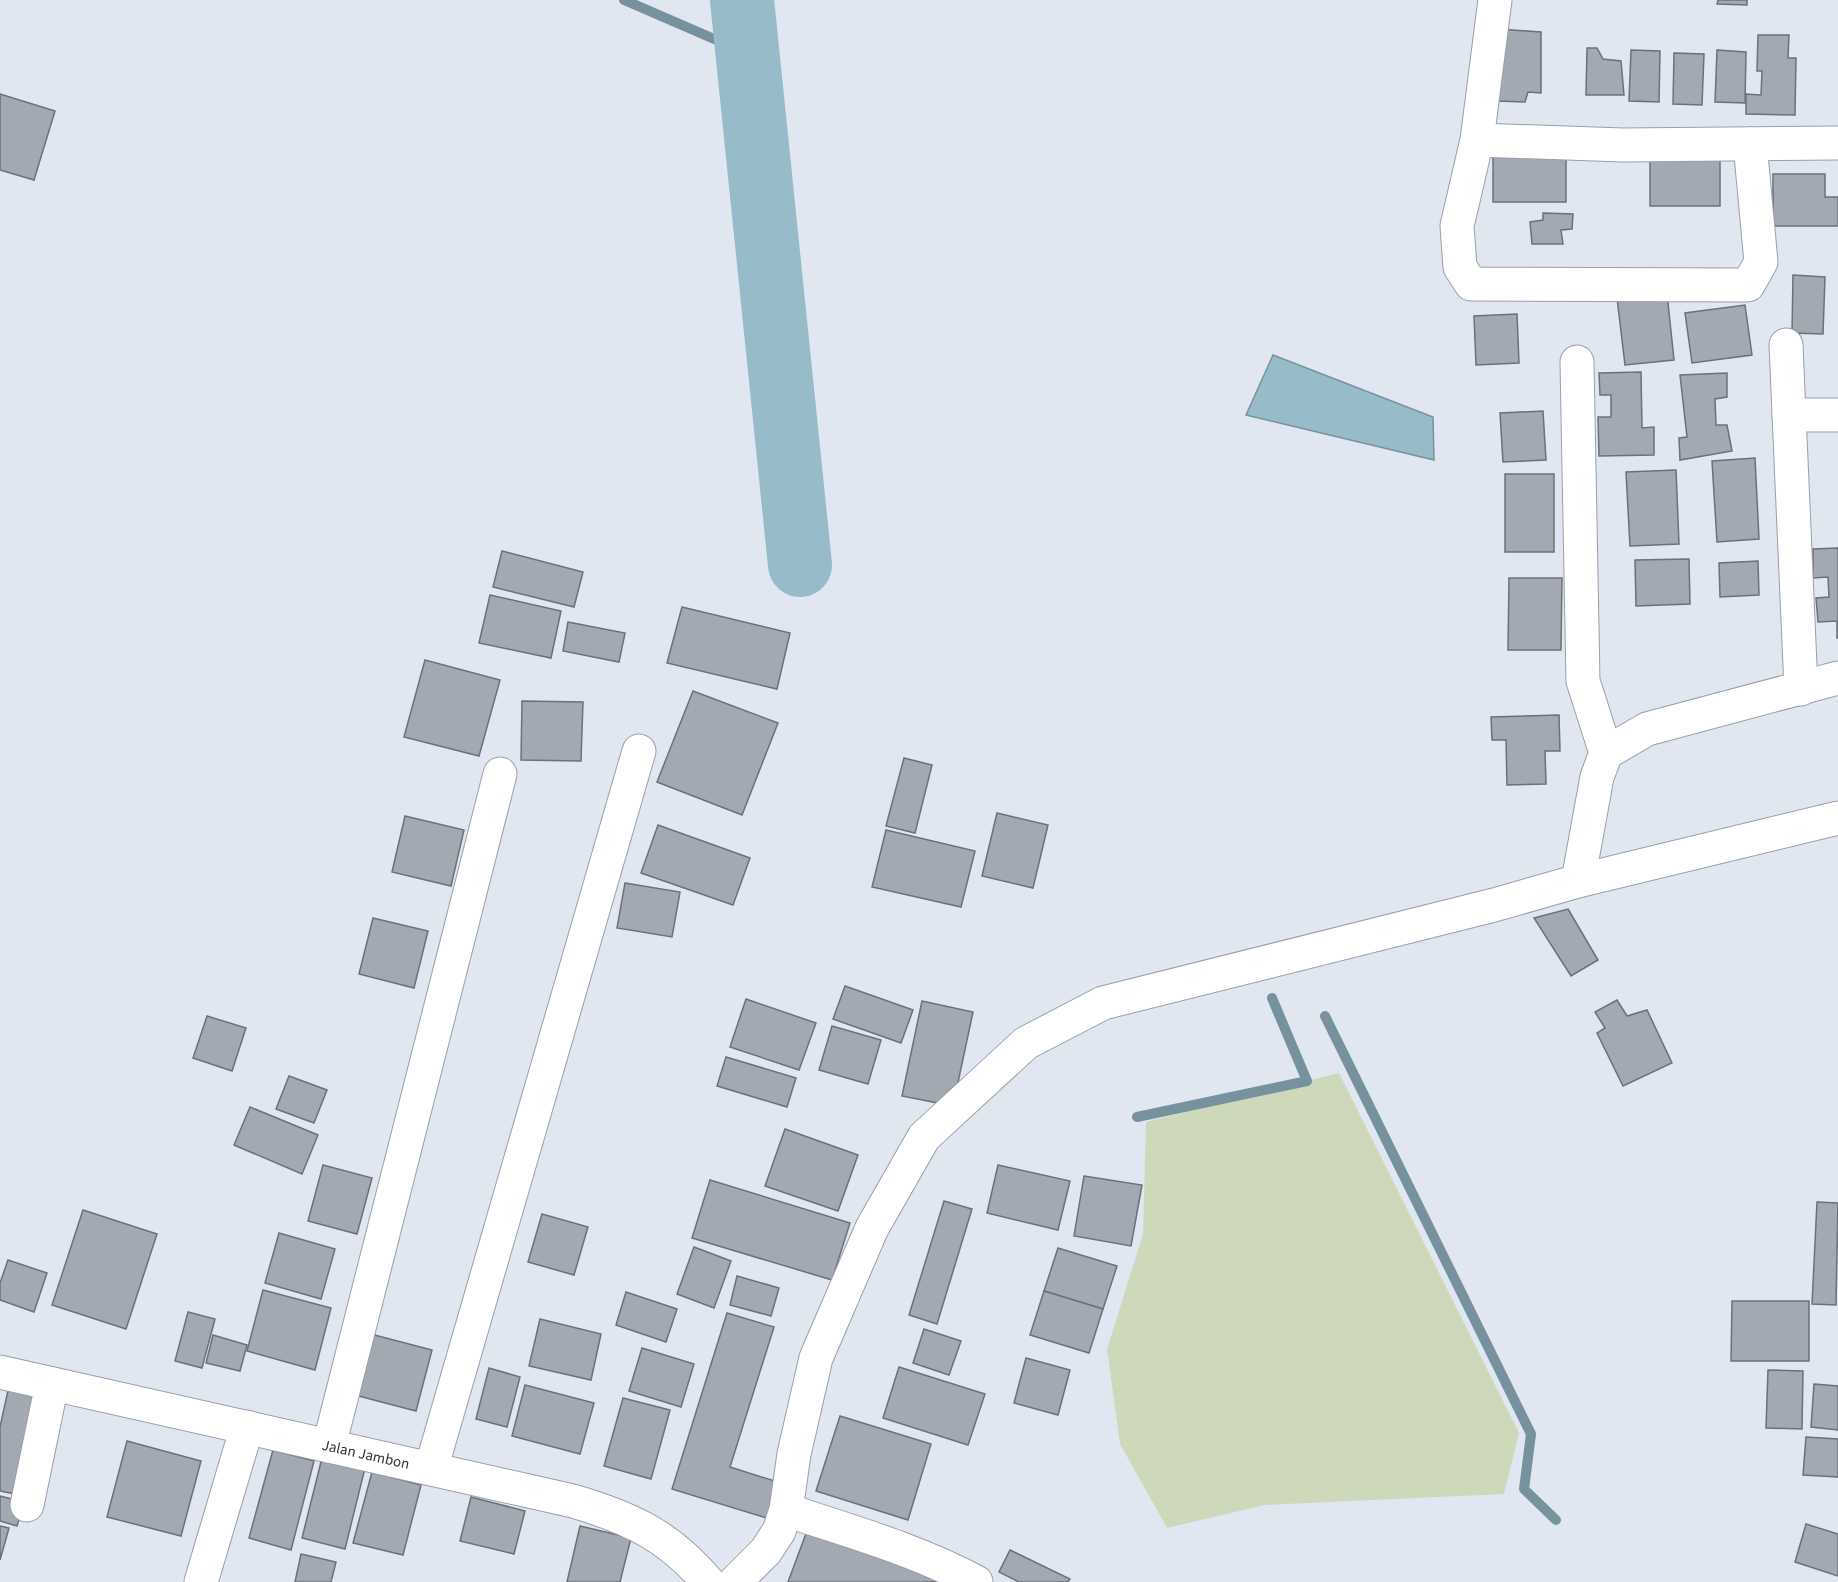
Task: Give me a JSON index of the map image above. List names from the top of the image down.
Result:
{
  "streets": {
    "street": ["Jalan Jambon"]
  }
}
